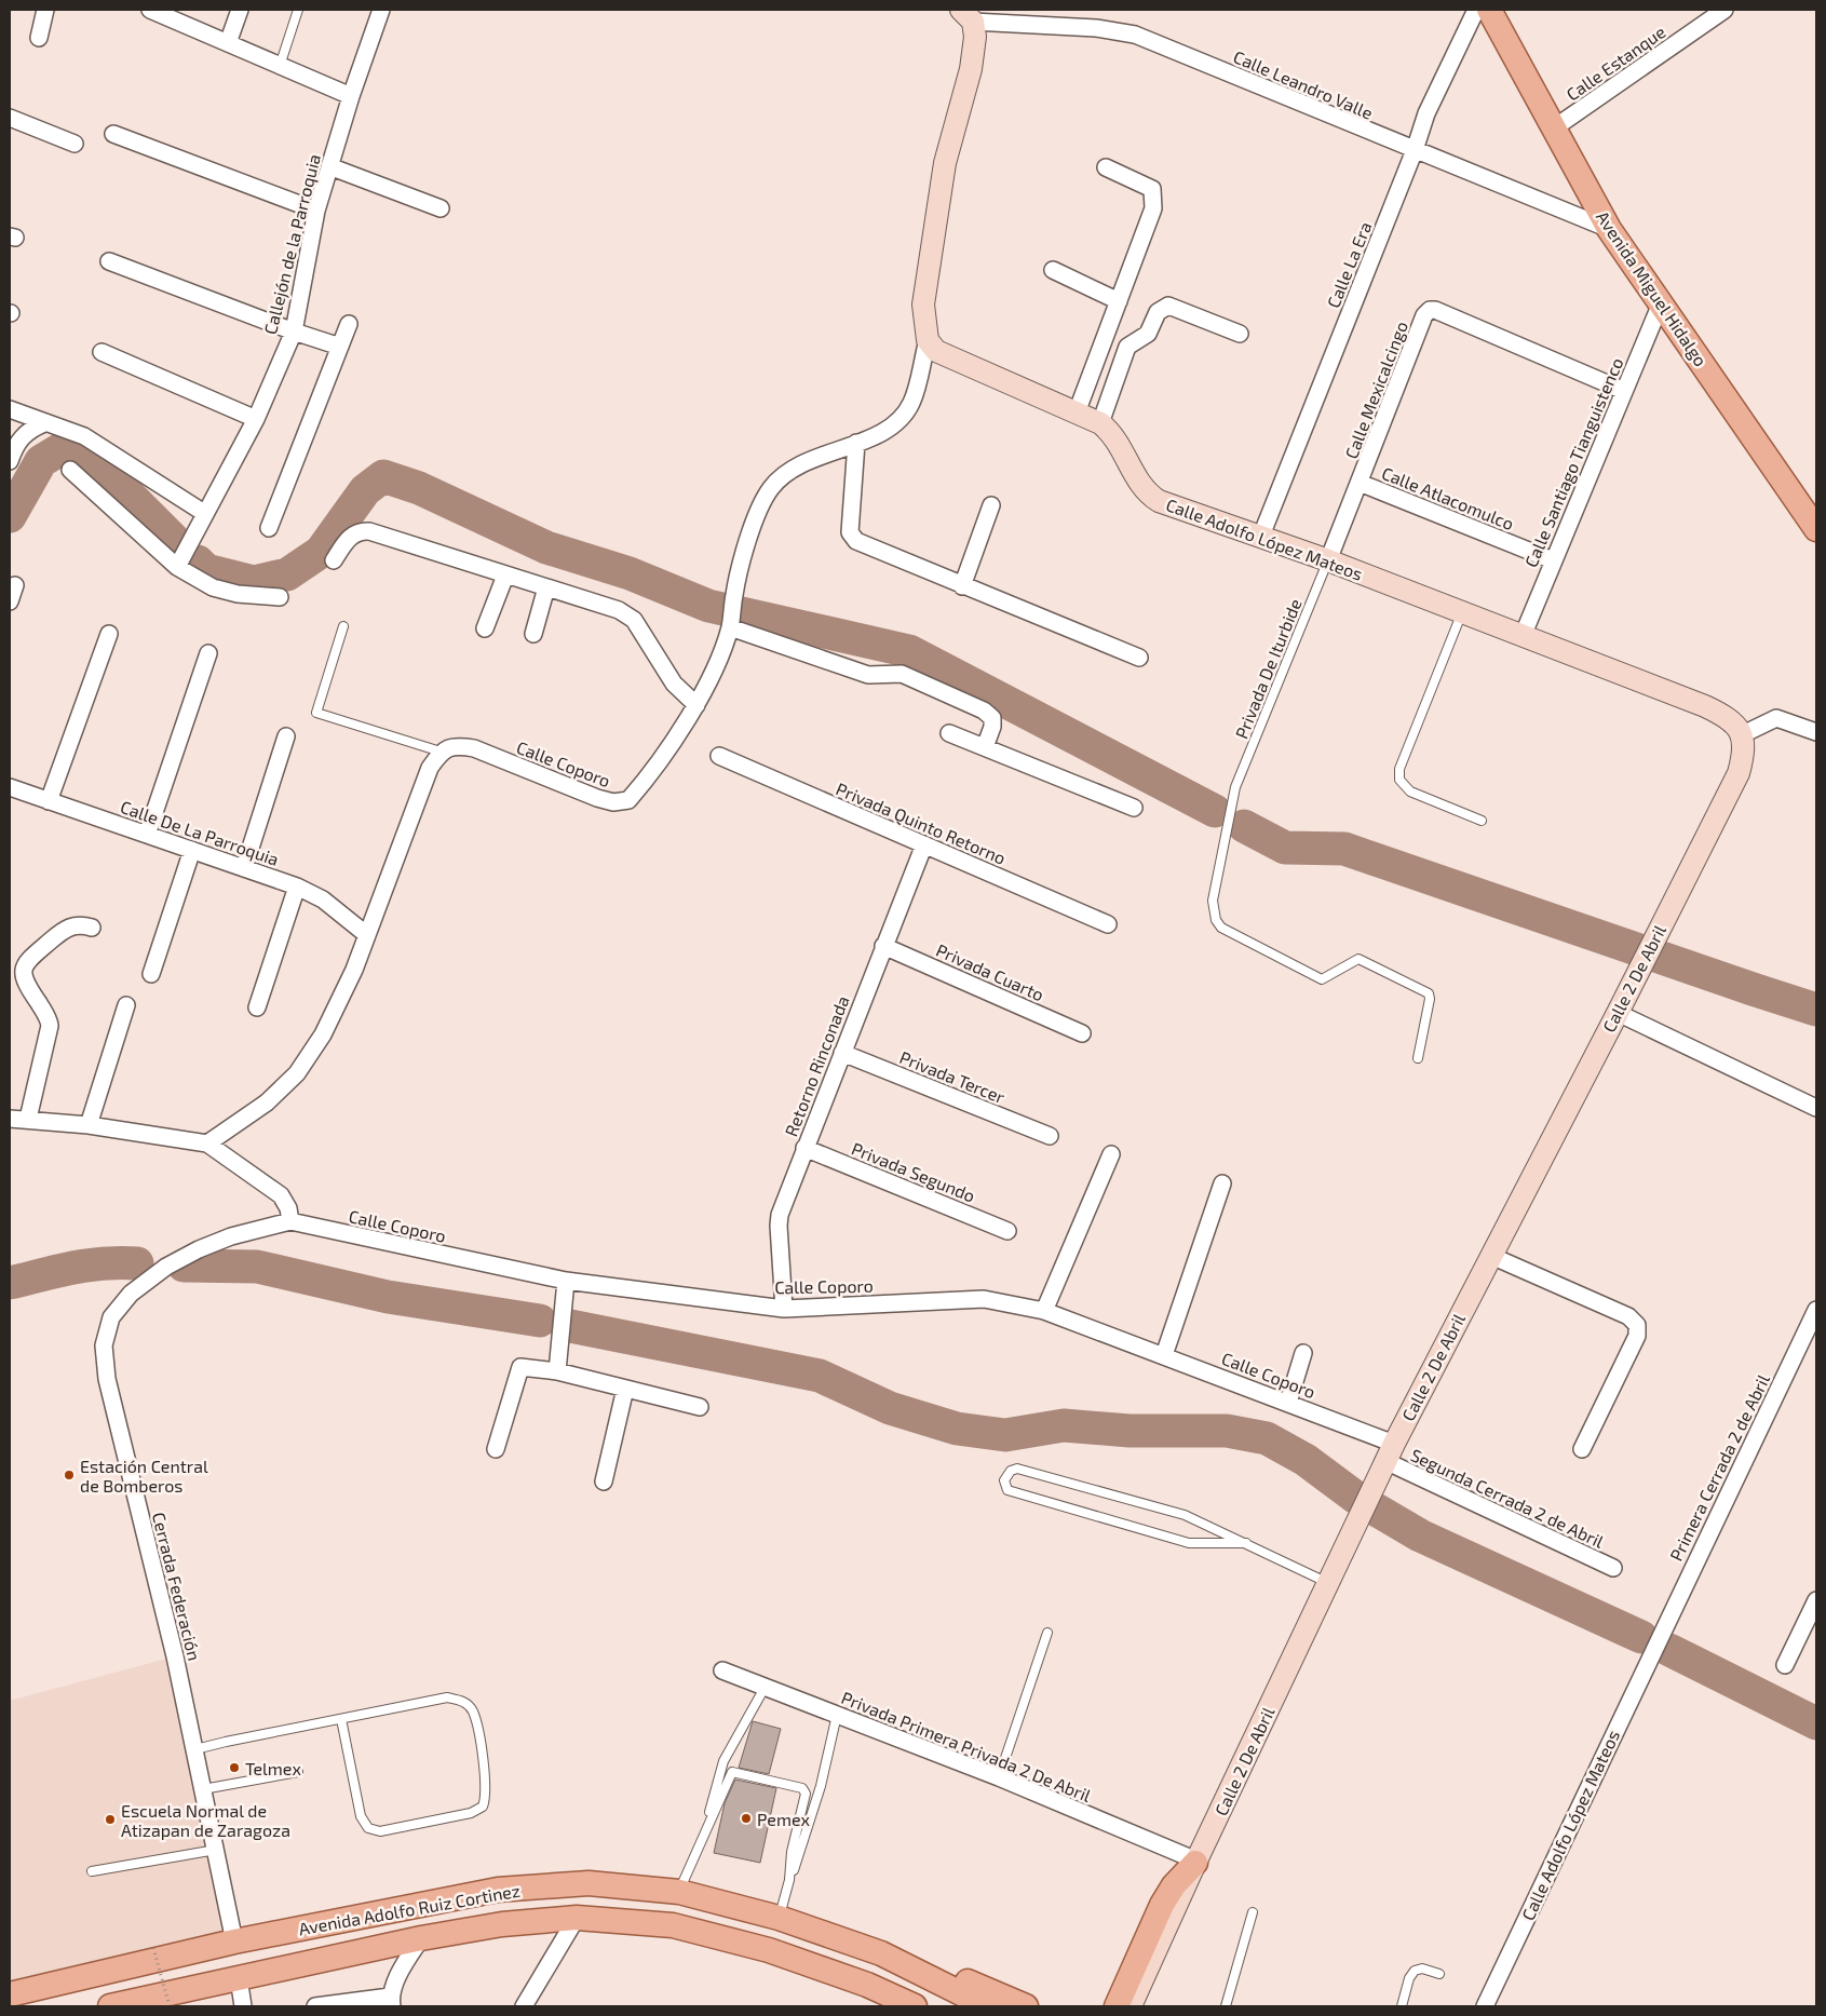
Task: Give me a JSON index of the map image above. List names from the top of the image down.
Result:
{
  "streets": {
    "main road": [
      "Avenida Miguel Hidalgo",
      "Calle Adolfo López Mateos",
      "Calle 2 De Abril",
      "Avenida Adolfo Ruiz Cortinez"
    ],
    "street": [
      "Calle Estanque",
      "Calle Leandro Valle",
      "Callejón de la Parroquia",
      "Calle La Era",
      "Calle Mexicalcingo",
      "Calle Santiago Tianguistenco",
      "Calle Atlacomulco",
      "Calle Coporo",
      "Privada Quinto Retorno",
      "Calle De La Parroquia",
      "Privada Cuarto",
      "Retorno Rinconada",
      "Privada Tercer",
      "Privada Segundo",
      "Primera Cerrada 2 de Abril",
      "Segunda Cerrada 2 de Abril",
      "Cerrada Federación",
      "Privada Primera Privada 2 De Abril"
    ],
    "lane": ["Privada De Iturbide"]
  },
  "crossings": [
    ["Calle Estanque", "Avenida Miguel Hidalgo"],
    ["Calle Leandro Valle", "Calle La Era"],
    ["Calle Leandro Valle", "Avenida Miguel Hidalgo"],
    ["Calle La Era", "Calle Adolfo López Mateos"],
    ["Avenida Miguel Hidalgo", "Calle Santiago Tianguistenco"],
    ["Calle Mexicalcingo", "Calle Santiago Tianguistenco"],
    ["Calle Mexicalcingo", "Calle Atlacomulco"],
    ["Calle Mexicalcingo", "Calle Adolfo López Mateos"],
    ["Calle Mexicalcingo", "Privada De Iturbide"],
    ["Calle Santiago Tianguistenco", "Calle Atlacomulco"],
    ["Calle Santiago Tianguistenco", "Calle Adolfo López Mateos"],
    ["Calle Adolfo López Mateos", "Privada De Iturbide"],
    ["Calle Adolfo López Mateos", "Calle Coporo"],
    ["Calle Adolfo López Mateos", "Calle 2 De Abril"],
    ["Calle Adolfo López Mateos", "Primera Cerrada 2 de Abril"],
    ["Calle Coporo", "Calle 2 De Abril"],
    ["Calle Coporo", "Retorno Rinconada"],
    ["Calle Coporo", "Segunda Cerrada 2 de Abril"],
    ["Calle Coporo", "Cerrada Federación"],
    ["Privada Quinto Retorno", "Retorno Rinconada"],
    ["Privada Cuarto", "Retorno Rinconada"],
    ["Calle 2 De Abril", "Segunda Cerrada 2 de Abril"],
    ["Calle 2 De Abril", "Privada Primera Privada 2 De Abril"],
    ["Retorno Rinconada", "Privada Tercer"],
    ["Retorno Rinconada", "Privada Segundo"],
    ["Cerrada Federación", "Avenida Adolfo Ruiz Cortinez"]
  ],
  "places": [
    "Estación Central de Bomberos",
    "Telmex",
    "Pemex",
    "Escuela Normal de Atizapan de Zaragoza"
  ]
}
